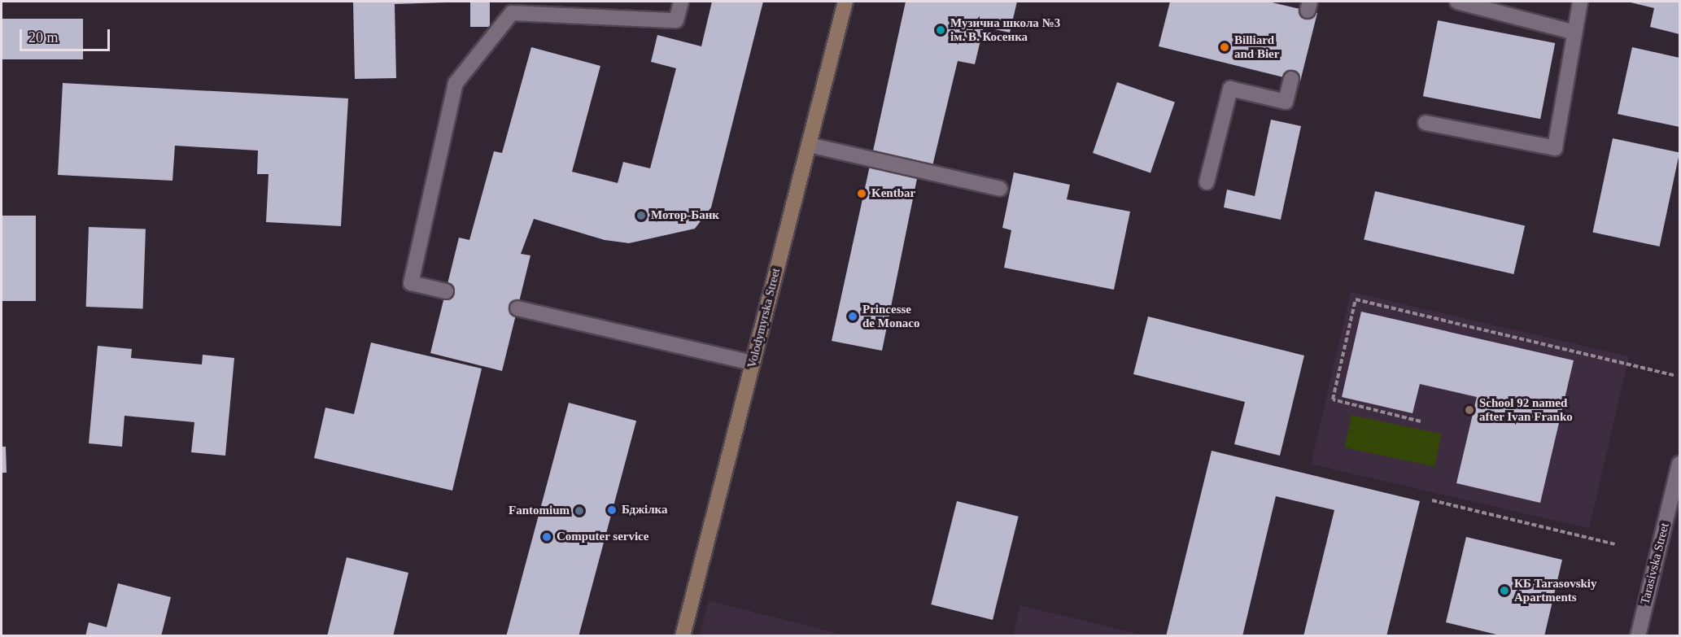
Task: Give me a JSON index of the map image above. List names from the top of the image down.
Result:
{
  "streets": {
    "street": ["Volodymyrska Street", "Tarasivska Street"]
  },
  "places": [
    "Музична школа №3 ім. В. Косенка",
    "Billiard and Bier",
    "Kentbar",
    "Мотор-Банк",
    "Princesse de Monaco",
    "School 92 named after Ivan Franko",
    "Бджілка",
    "Fantomium",
    "Computer service",
    "КБ Tarasovskiy Apartments"
  ],
  "scale_bar": "20 m"
}
